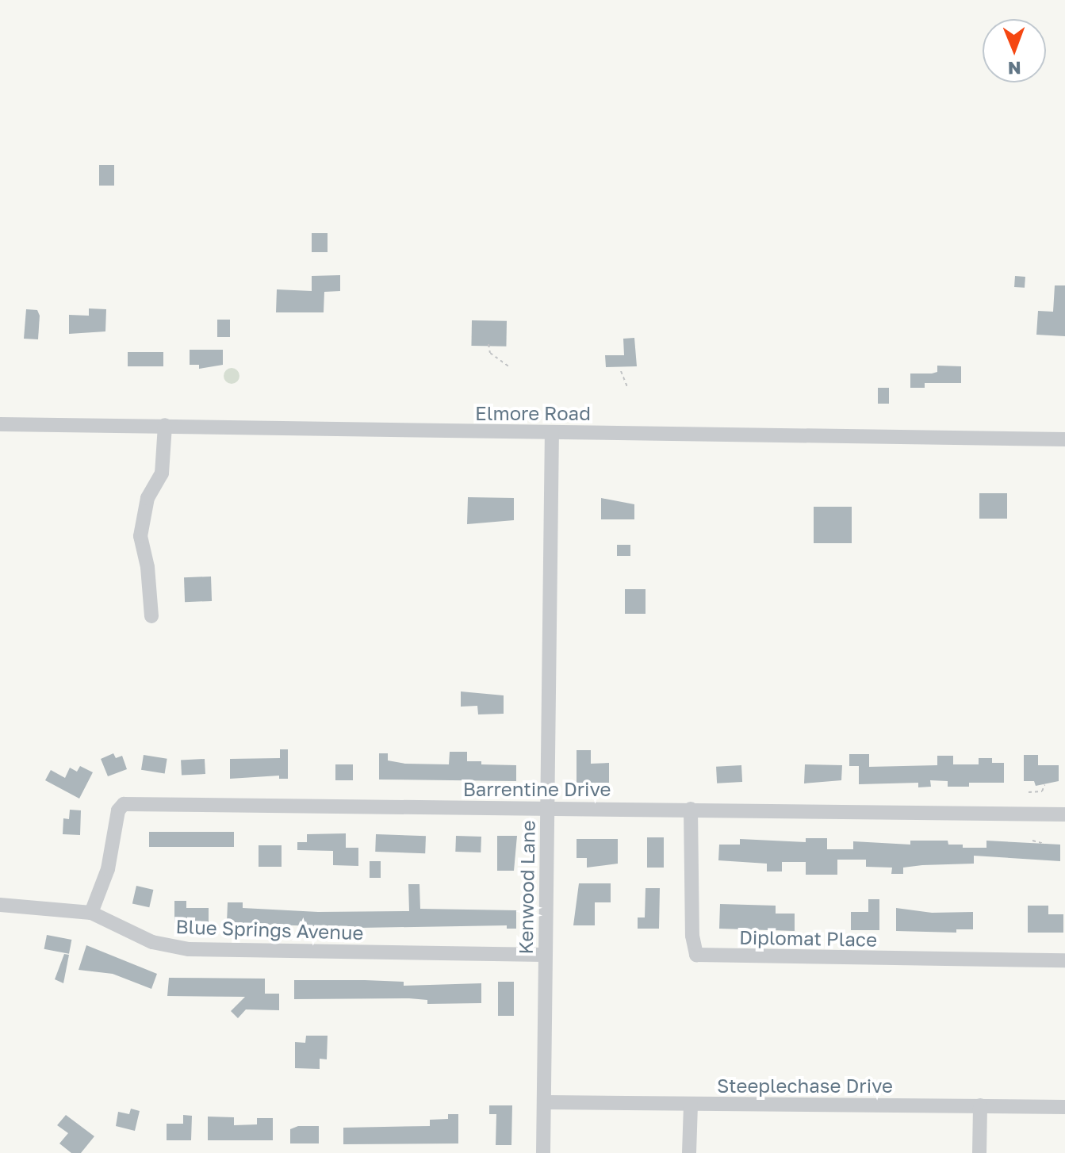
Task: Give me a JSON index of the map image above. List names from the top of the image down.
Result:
{
  "streets": {
    "street": [
      "Elmore Road",
      "Barrentine Drive",
      "Kenwood Lane",
      "Blue Springs Avenue",
      "Diplomat Place",
      "Steeplechase Drive"
    ]
  },
  "crossings": [
    ["Elmore Road", "Kenwood Lane"],
    ["Barrentine Drive", "Kenwood Lane"],
    ["Barrentine Drive", "Blue Springs Avenue"],
    ["Barrentine Drive", "Diplomat Place"],
    ["Kenwood Lane", "Blue Springs Avenue"],
    ["Kenwood Lane", "Steeplechase Drive"]
  ],
  "north": "bottom"
}
